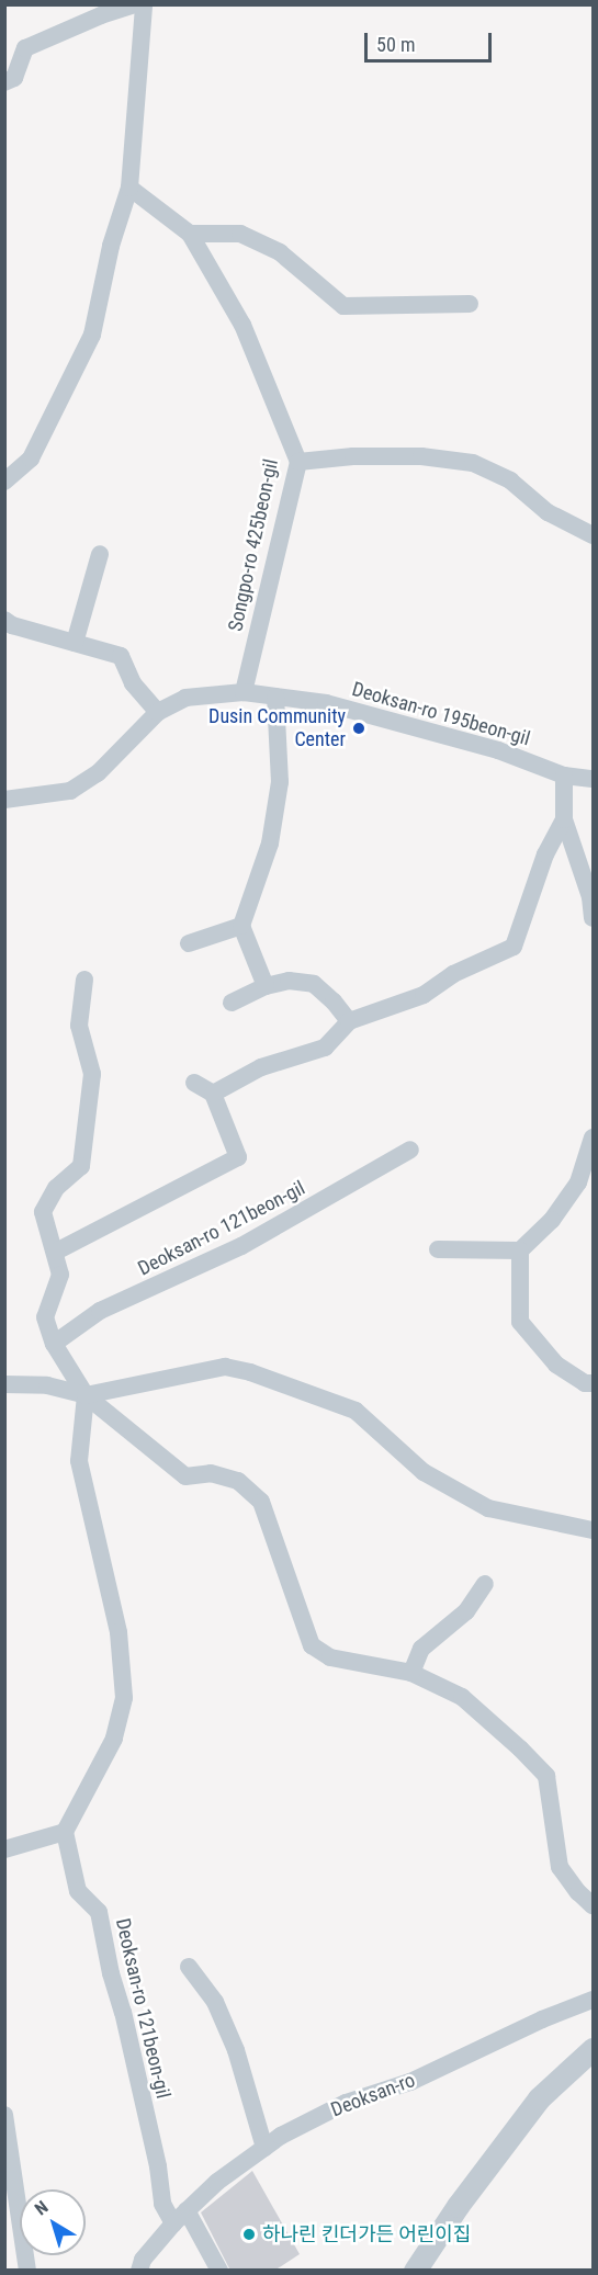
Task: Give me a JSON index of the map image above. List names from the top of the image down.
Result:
{
  "streets": {
    "street": [
      "Songpo-ro 425beon-gil",
      "Deoksan-ro 195beon-gil",
      "Deoksan-ro 121beon-gil",
      "Deoksan-ro"
    ]
  },
  "crossings": [
    ["Songpo-ro 425beon-gil", "Deoksan-ro 195beon-gil"],
    ["Deoksan-ro 121beon-gil", "Deoksan-ro"]
  ],
  "places": ["Dusin Community Center", "하나린 킨더가든 어린이집"],
  "scale_bar": "50 m",
  "north": "top left"
}
